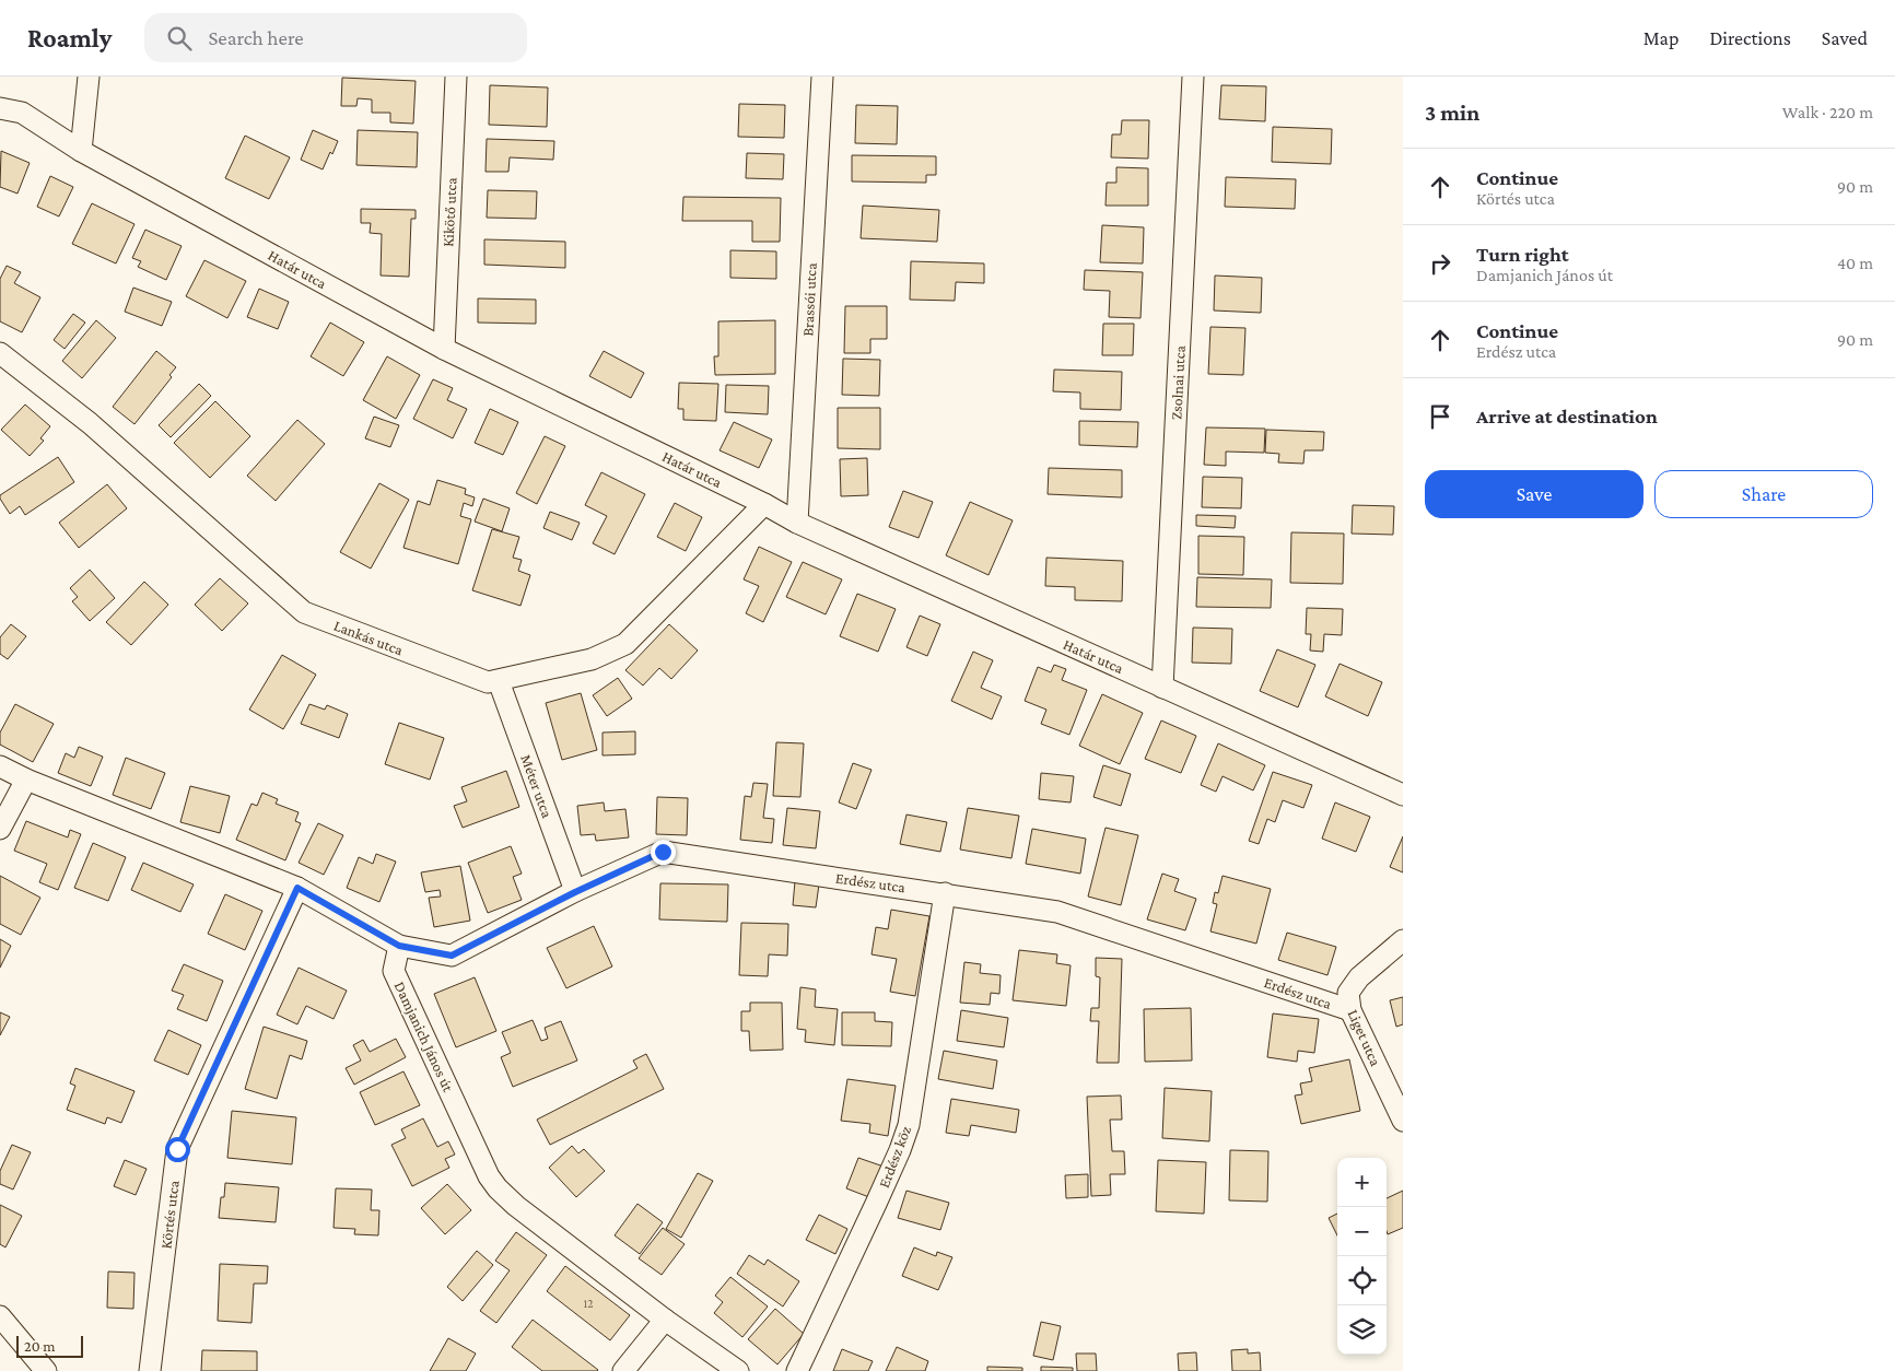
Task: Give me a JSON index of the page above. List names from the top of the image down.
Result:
{
  "streets": {
    "street": [
      "Kikötő utca",
      "Határ utca",
      "Brassói utca",
      "Zsolnai utca",
      "Lankás utca",
      "Méter utca",
      "Erdész utca",
      "Damjanich János út",
      "Liget utca",
      "Erdész köz",
      "Körtés utca"
    ]
  },
  "crossings": [
    ["Kikötő utca", "Határ utca"],
    ["Határ utca", "Brassói utca"],
    ["Határ utca", "Zsolnai utca"],
    ["Határ utca", "Lankás utca"],
    ["Lankás utca", "Méter utca"],
    ["Méter utca", "Erdész utca"],
    ["Erdész utca", "Damjanich János út"],
    ["Erdész utca", "Liget utca"],
    ["Erdész utca", "Erdész köz"]
  ],
  "house_numbers": ["12"],
  "scale_bar": "20 m",
  "page": {
    "header": "Roamly",
    "search": "Search here",
    "nav": ["Map", "Directions", "Saved"],
    "heading": ["3 min", "Walk · 220 m"],
    "list": [
      ["Continue", "Körtés utca", "90 m"],
      ["Turn right", "Damjanich János út", "40 m"],
      ["Continue", "Erdész utca", "90 m"],
      "Arrive at destination"
    ],
    "buttons": ["Save", "Share"],
    "map_buttons": ["+", "−"],
    "scale": "20 m"
  }
}
